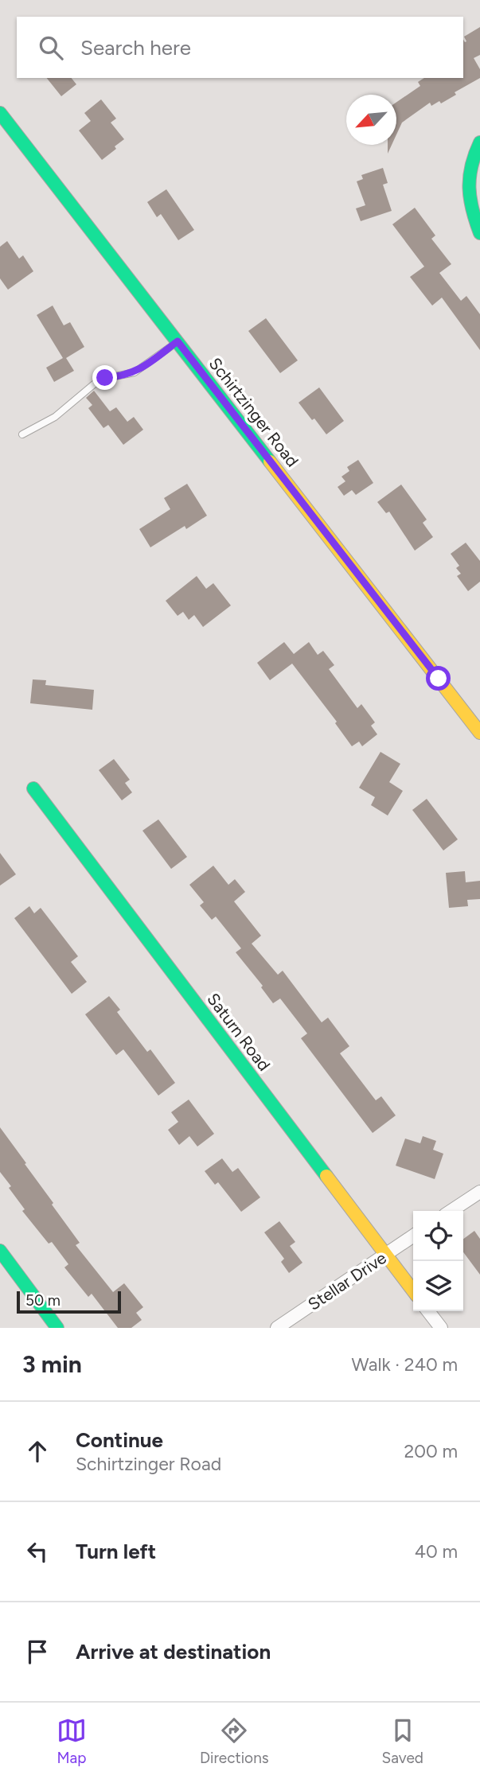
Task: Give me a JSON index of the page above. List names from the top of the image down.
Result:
{
  "streets": {
    "street": ["Schirtzinger Road", "Saturn Road", "Stellar Drive"]
  },
  "crossings": [
    ["Saturn Road", "Stellar Drive"]
  ],
  "scale_bar": "50 m",
  "north": "bottom left",
  "page": {
    "search": "Search here",
    "scale": "50 m",
    "heading": ["3 min", "Walk · 240 m"],
    "list": [
      ["Continue", "Schirtzinger Road", "200 m"],
      ["Turn left", "40 m"],
      "Arrive at destination"
    ],
    "nav": ["Map", "Directions", "Saved"]
  }
}
